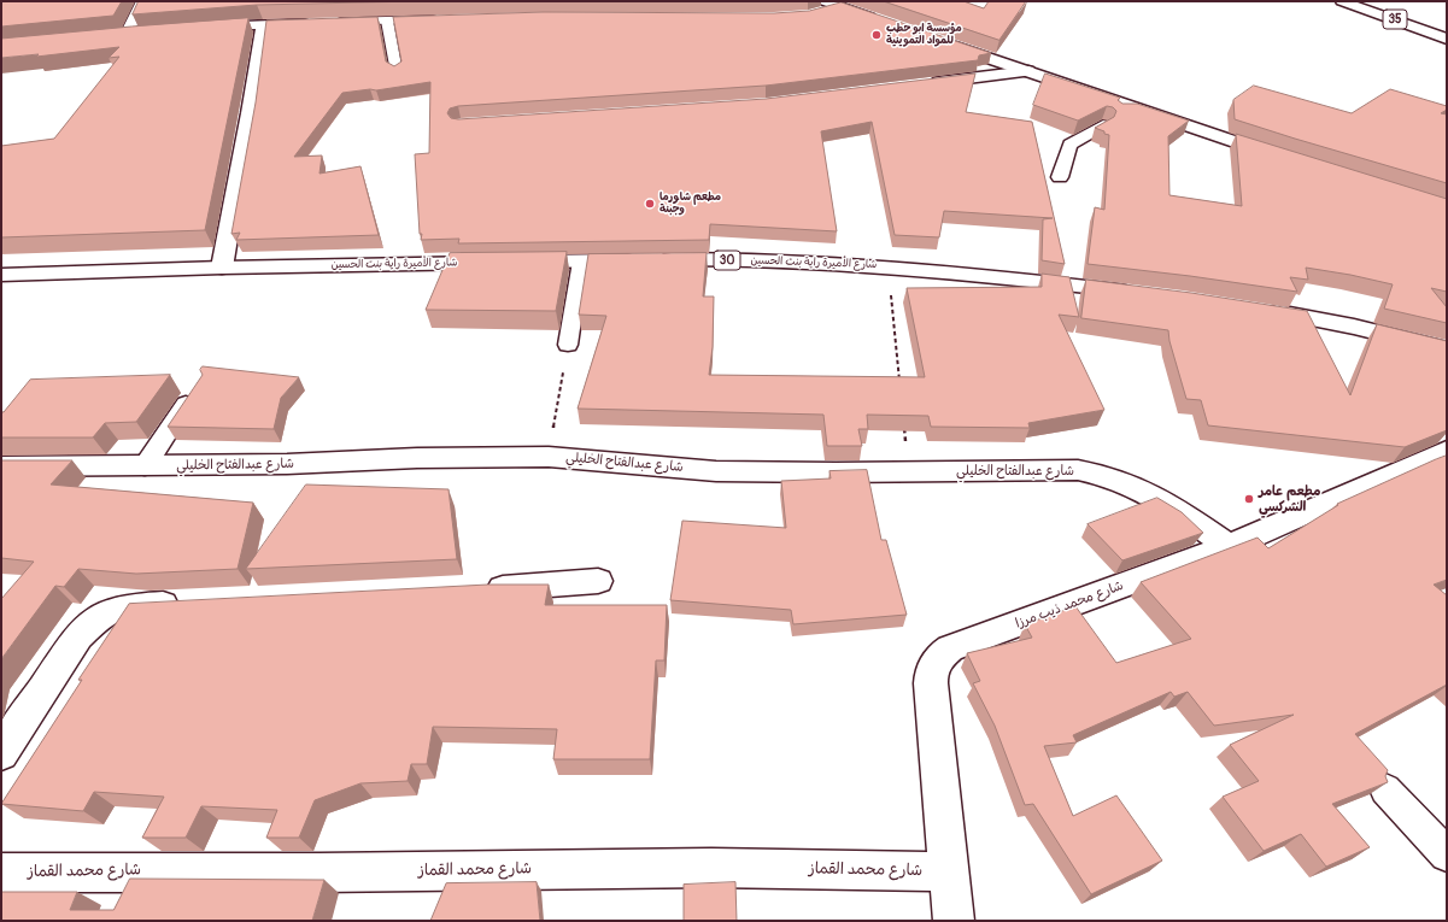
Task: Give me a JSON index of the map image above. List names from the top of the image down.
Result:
{
  "streets": {
    "main road": [
      "35",
      "30",
      "شارع الأميرة راية بنت الحسين",
      "شارع عبدالفتاح الخليلي",
      "شارع محمد ذيب مرزا",
      "شارع محمد القماز"
    ]
  },
  "crossings": [
    ["شارع عبدالفتاح الخليلي", "شارع محمد ذيب مرزا"],
    ["شارع محمد ذيب مرزا", "شارع محمد القماز"]
  ],
  "places": ["مؤسسة ابو حطب للمواد التموينية", "مطعم شاورما وجبنة", "مطعم عامر الشركسي"]
}
